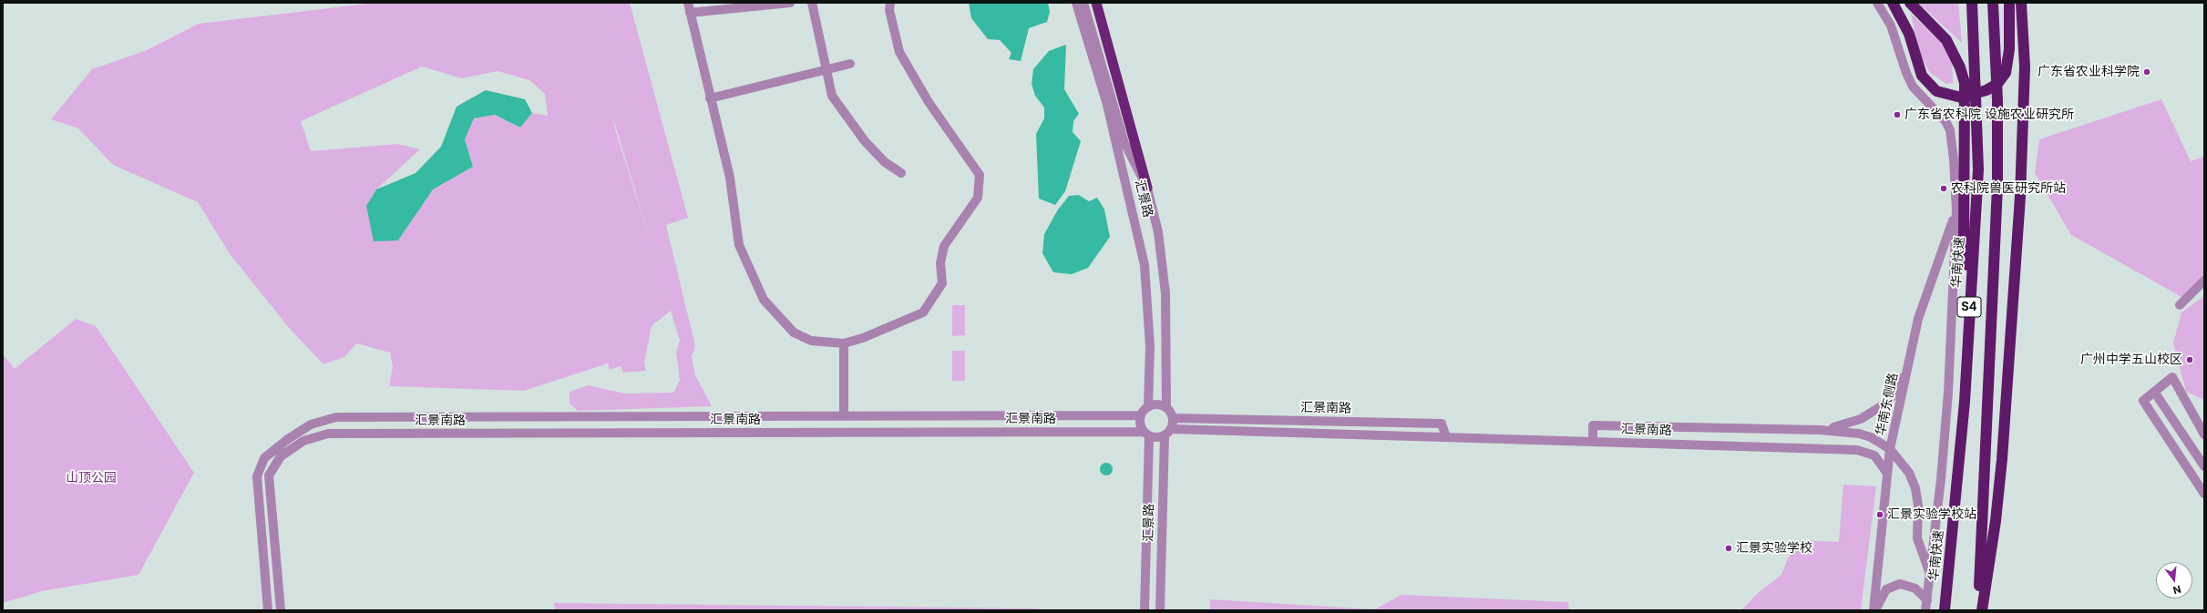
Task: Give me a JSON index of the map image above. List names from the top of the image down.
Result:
{
  "streets": {
    "highway": ["华南快速", "S4"],
    "street": ["汇景路", "华南东侧路", "汇景南路"]
  },
  "crossings": [
    ["汇景路", "汇景南路"],
    ["华南东侧路", "汇景南路"]
  ],
  "parks": ["山顶公园"],
  "places": [
    "广东省农业科学院",
    "广东省农科院 设施农业研究所",
    "农科院兽医研究所站",
    "广州中学五山校区",
    "汇景实验学校站",
    "汇景实验学校"
  ],
  "north": "bottom"
}
